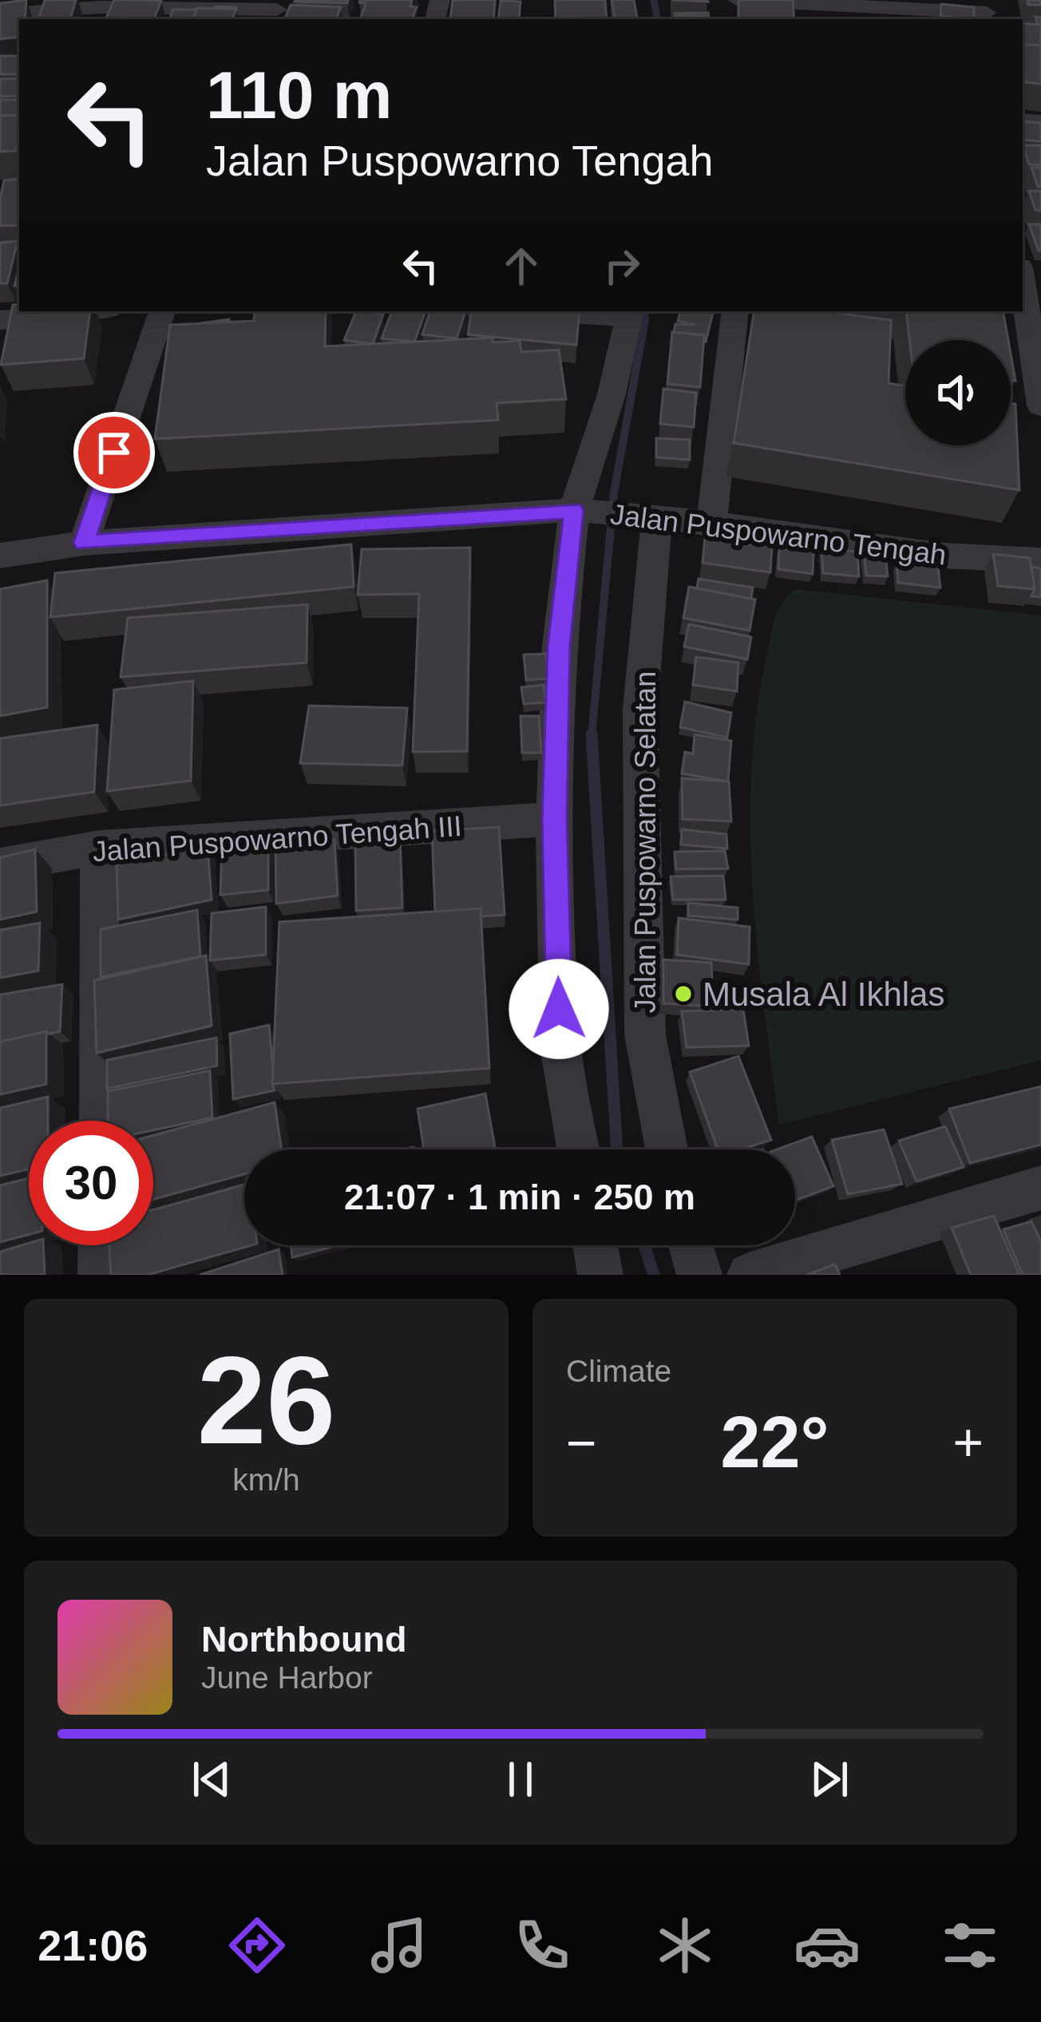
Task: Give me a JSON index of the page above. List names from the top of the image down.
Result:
{
  "streets": {
    "street": ["Jalan Puspowarno Tengah", "Jalan Puspowarno Tengah III", "Jalan Puspowarno Selatan"]
  },
  "crossings": [
    ["Jalan Puspowarno Tengah", "Jalan Puspowarno Selatan"]
  ],
  "places": ["Musala Al Ikhlas"],
  "page": {
    "turn": ["110 m", "Jalan Puspowarno Tengah"],
    "limit": "30",
    "trip": "21:07 · 1 min · 250 m",
    "tile": [
      ["26", "km/h"],
      "Climate"
    ],
    "heat": ["−", "22°", "+"],
    "song": ["Northbound", "June Harbor"],
    "tabs": "21:06"
  }
}
